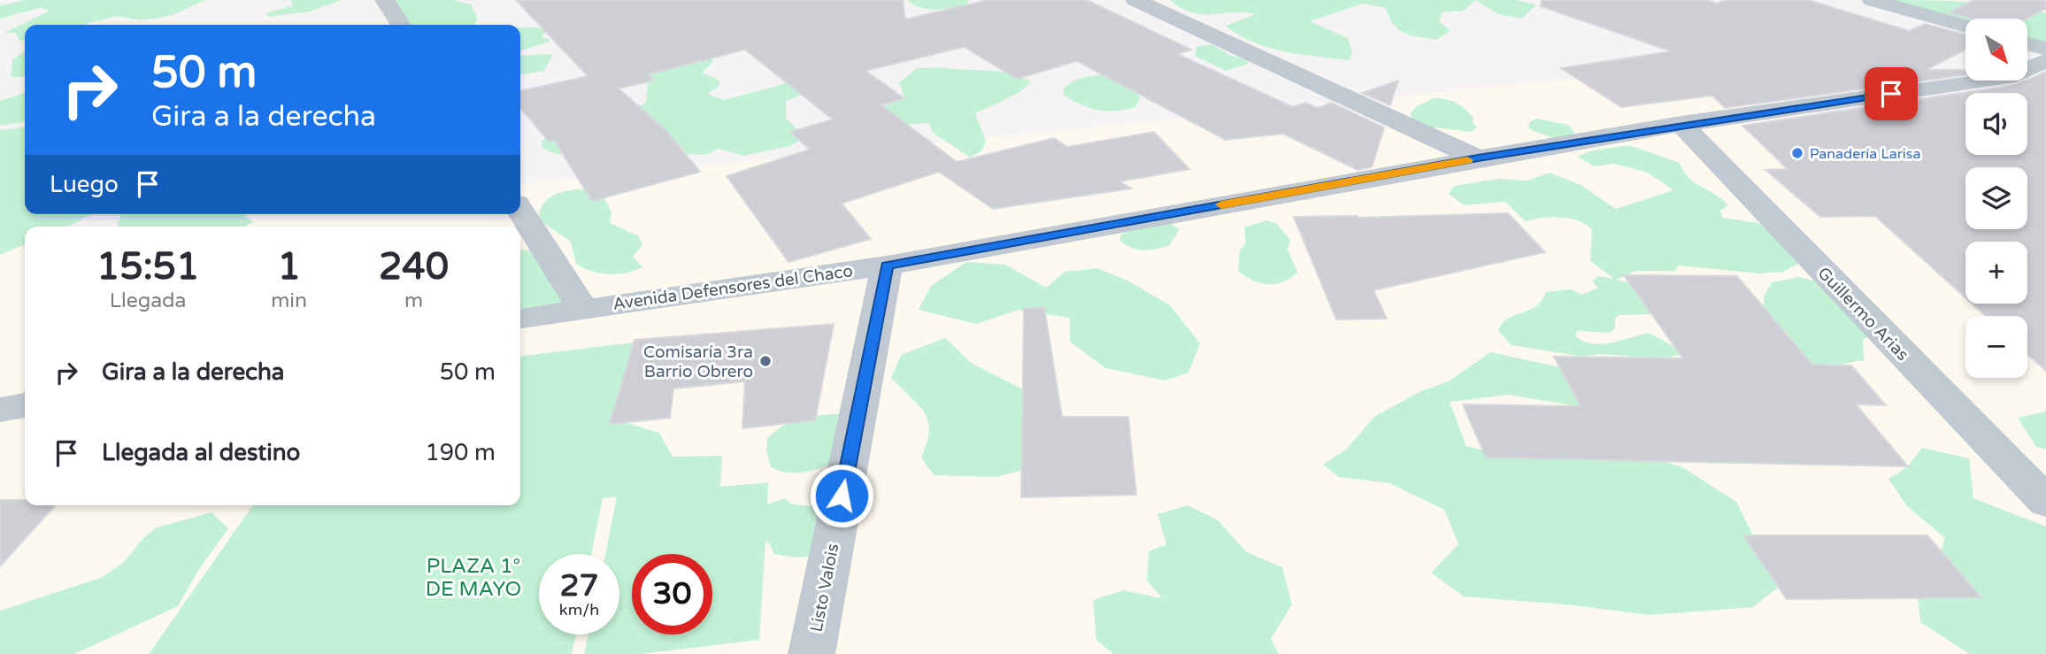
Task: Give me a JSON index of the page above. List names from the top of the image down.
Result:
{
  "streets": {
    "street": ["Avenida Defensores del Chaco", "Guillermo Arias", "Listo Valois"]
  },
  "crossings": [
    ["Avenida Defensores del Chaco", "Guillermo Arias"],
    ["Avenida Defensores del Chaco", "Listo Valois"]
  ],
  "parks": ["PLAZA 1° DE MAYO"],
  "places": ["Panadería Larisa", "Comisaría 3ra Barrio Obrero"],
  "north": "bottom right",
  "page": {
    "map_buttons": ["+", "−"],
    "turn": ["50 m", "Gira a la derecha"],
    "then": "Luego",
    "eta": [
      "15:51",
      "Llegada",
      "1",
      "min",
      "240",
      "m"
    ],
    "list": [
      {
        "name": "Gira a la derecha",
        "value": "50 m"
      },
      {
        "name": "Llegada al destino",
        "value": "190 m"
      }
    ],
    "speed": "27 km/h",
    "limit": "30"
  }
}
